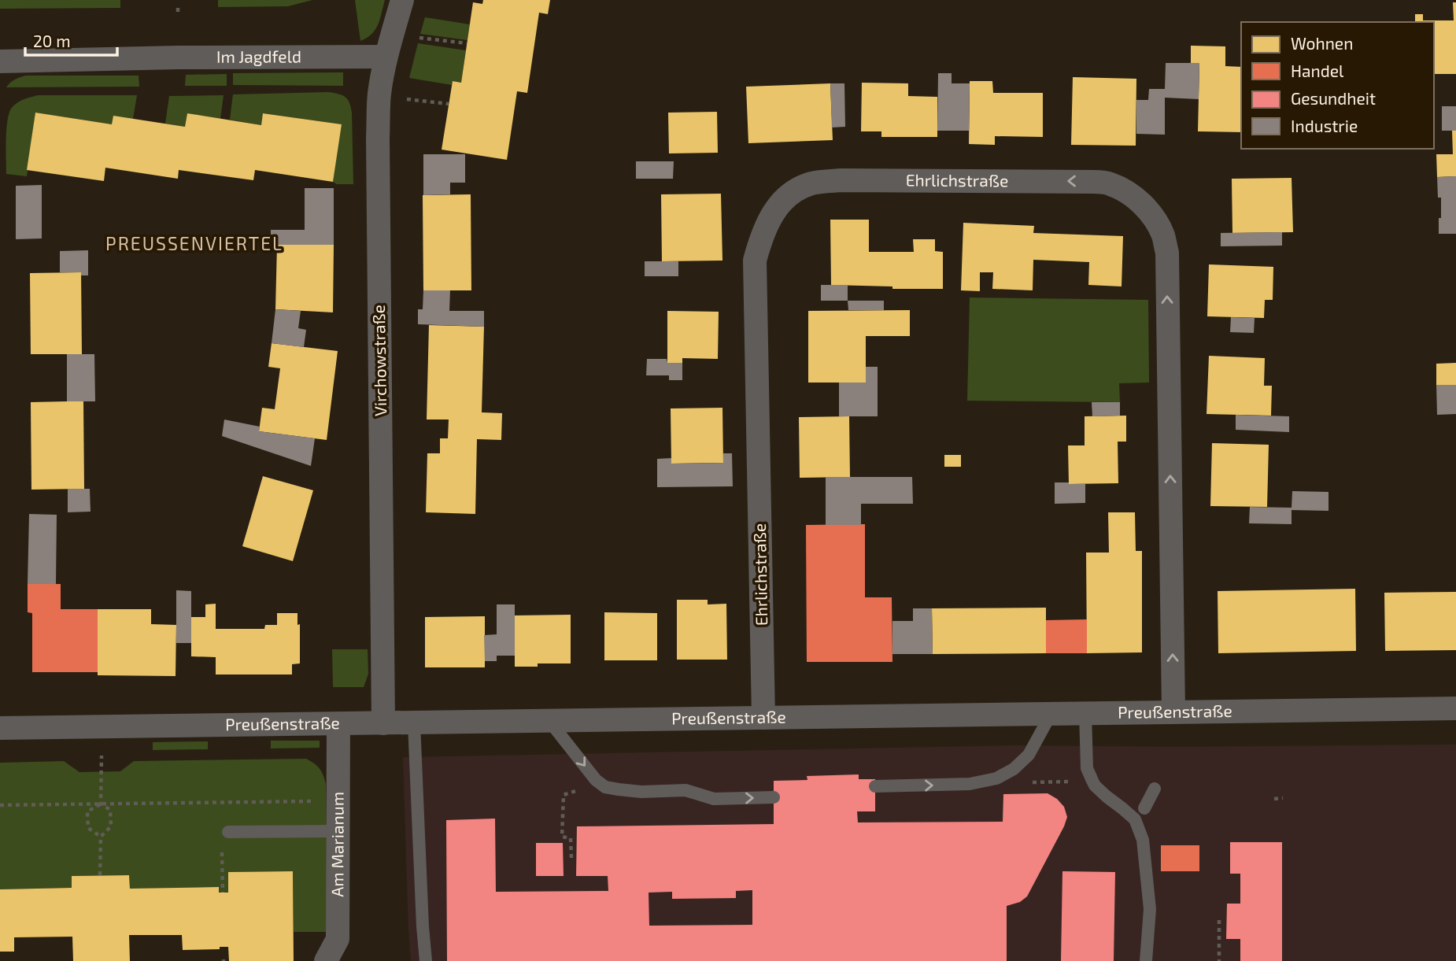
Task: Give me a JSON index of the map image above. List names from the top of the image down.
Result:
{
  "streets": {
    "street": [
      "Im Jagdfeld",
      "Ehrlichstraße",
      "Virchowstraße",
      "Preußenstraße",
      "Am Marianum"
    ]
  },
  "crossings": [
    ["Im Jagdfeld", "Virchowstraße"],
    ["Ehrlichstraße", "Preußenstraße"],
    ["Virchowstraße", "Preußenstraße"],
    ["Preußenstraße", "Am Marianum"]
  ],
  "districts": ["PREUSSENVIERTEL"],
  "legend": [
    "Wohnen",
    "Handel",
    "Gesundheit",
    "Industrie"
  ],
  "scale_bar": "20 m"
}
